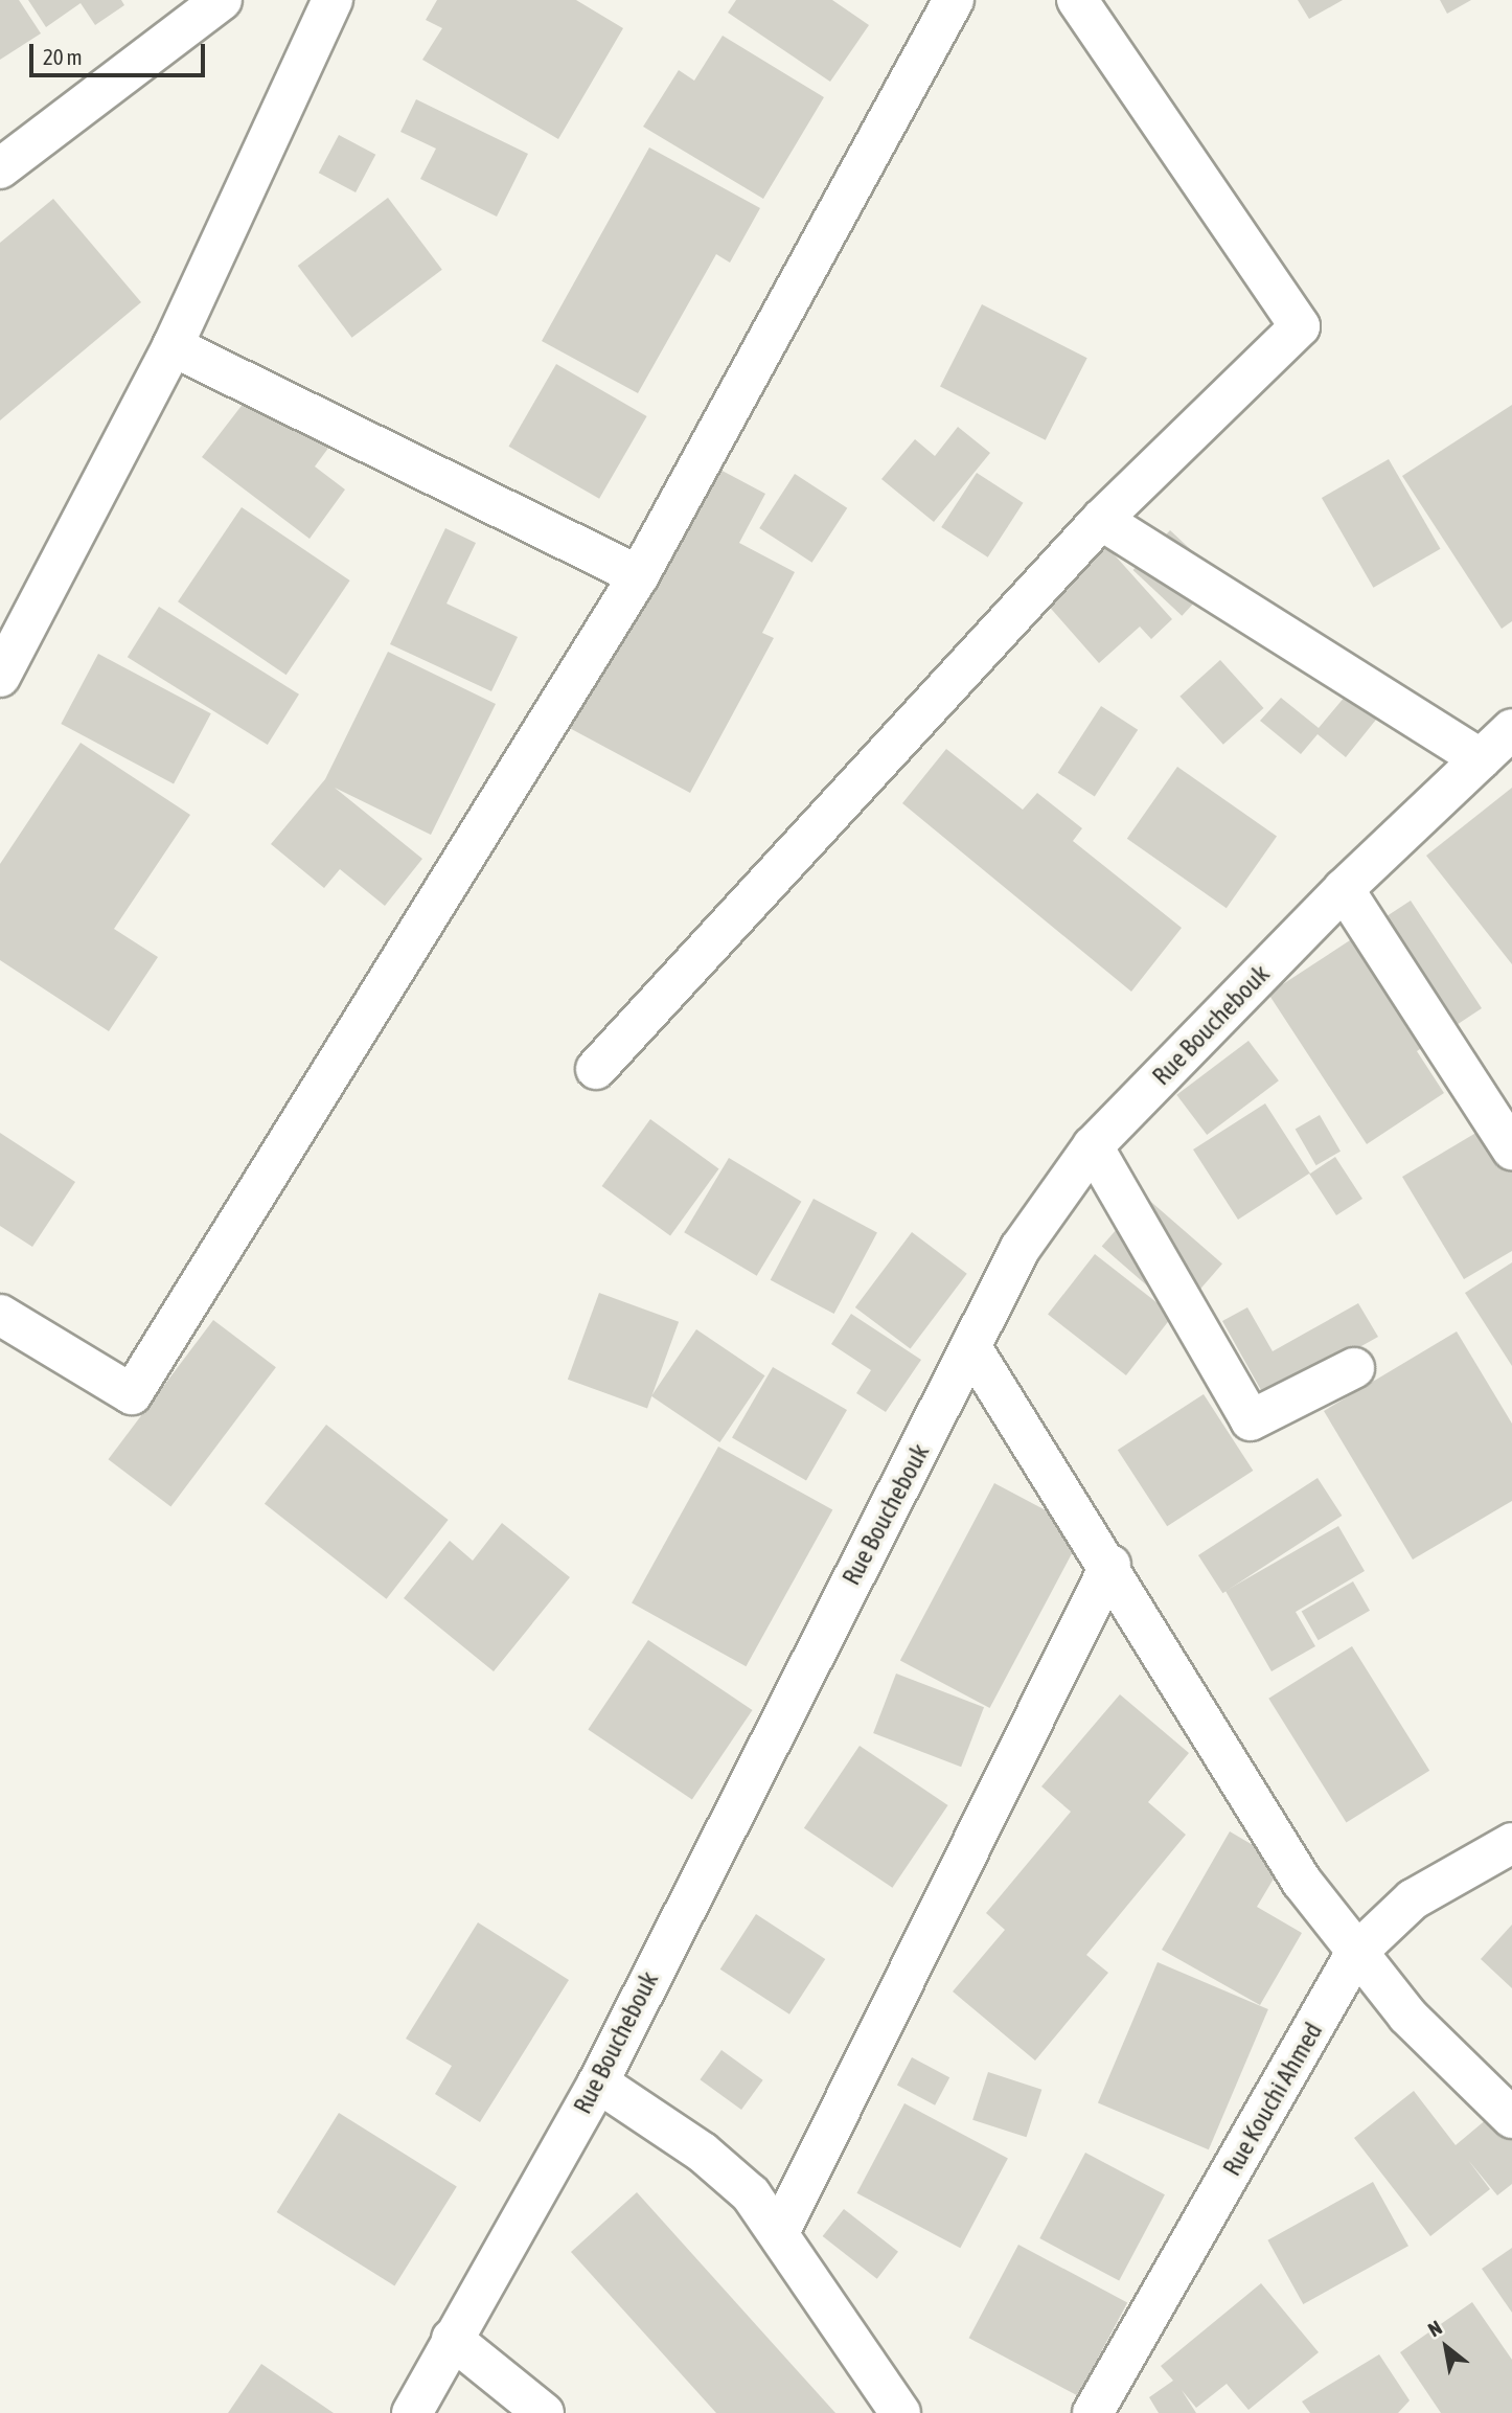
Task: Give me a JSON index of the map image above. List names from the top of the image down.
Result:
{
  "streets": {
    "street": ["Rue Bouchebouk", "Rue Kouchi Ahmed"]
  },
  "scale_bar": "20 m",
  "north": "top left"
}
